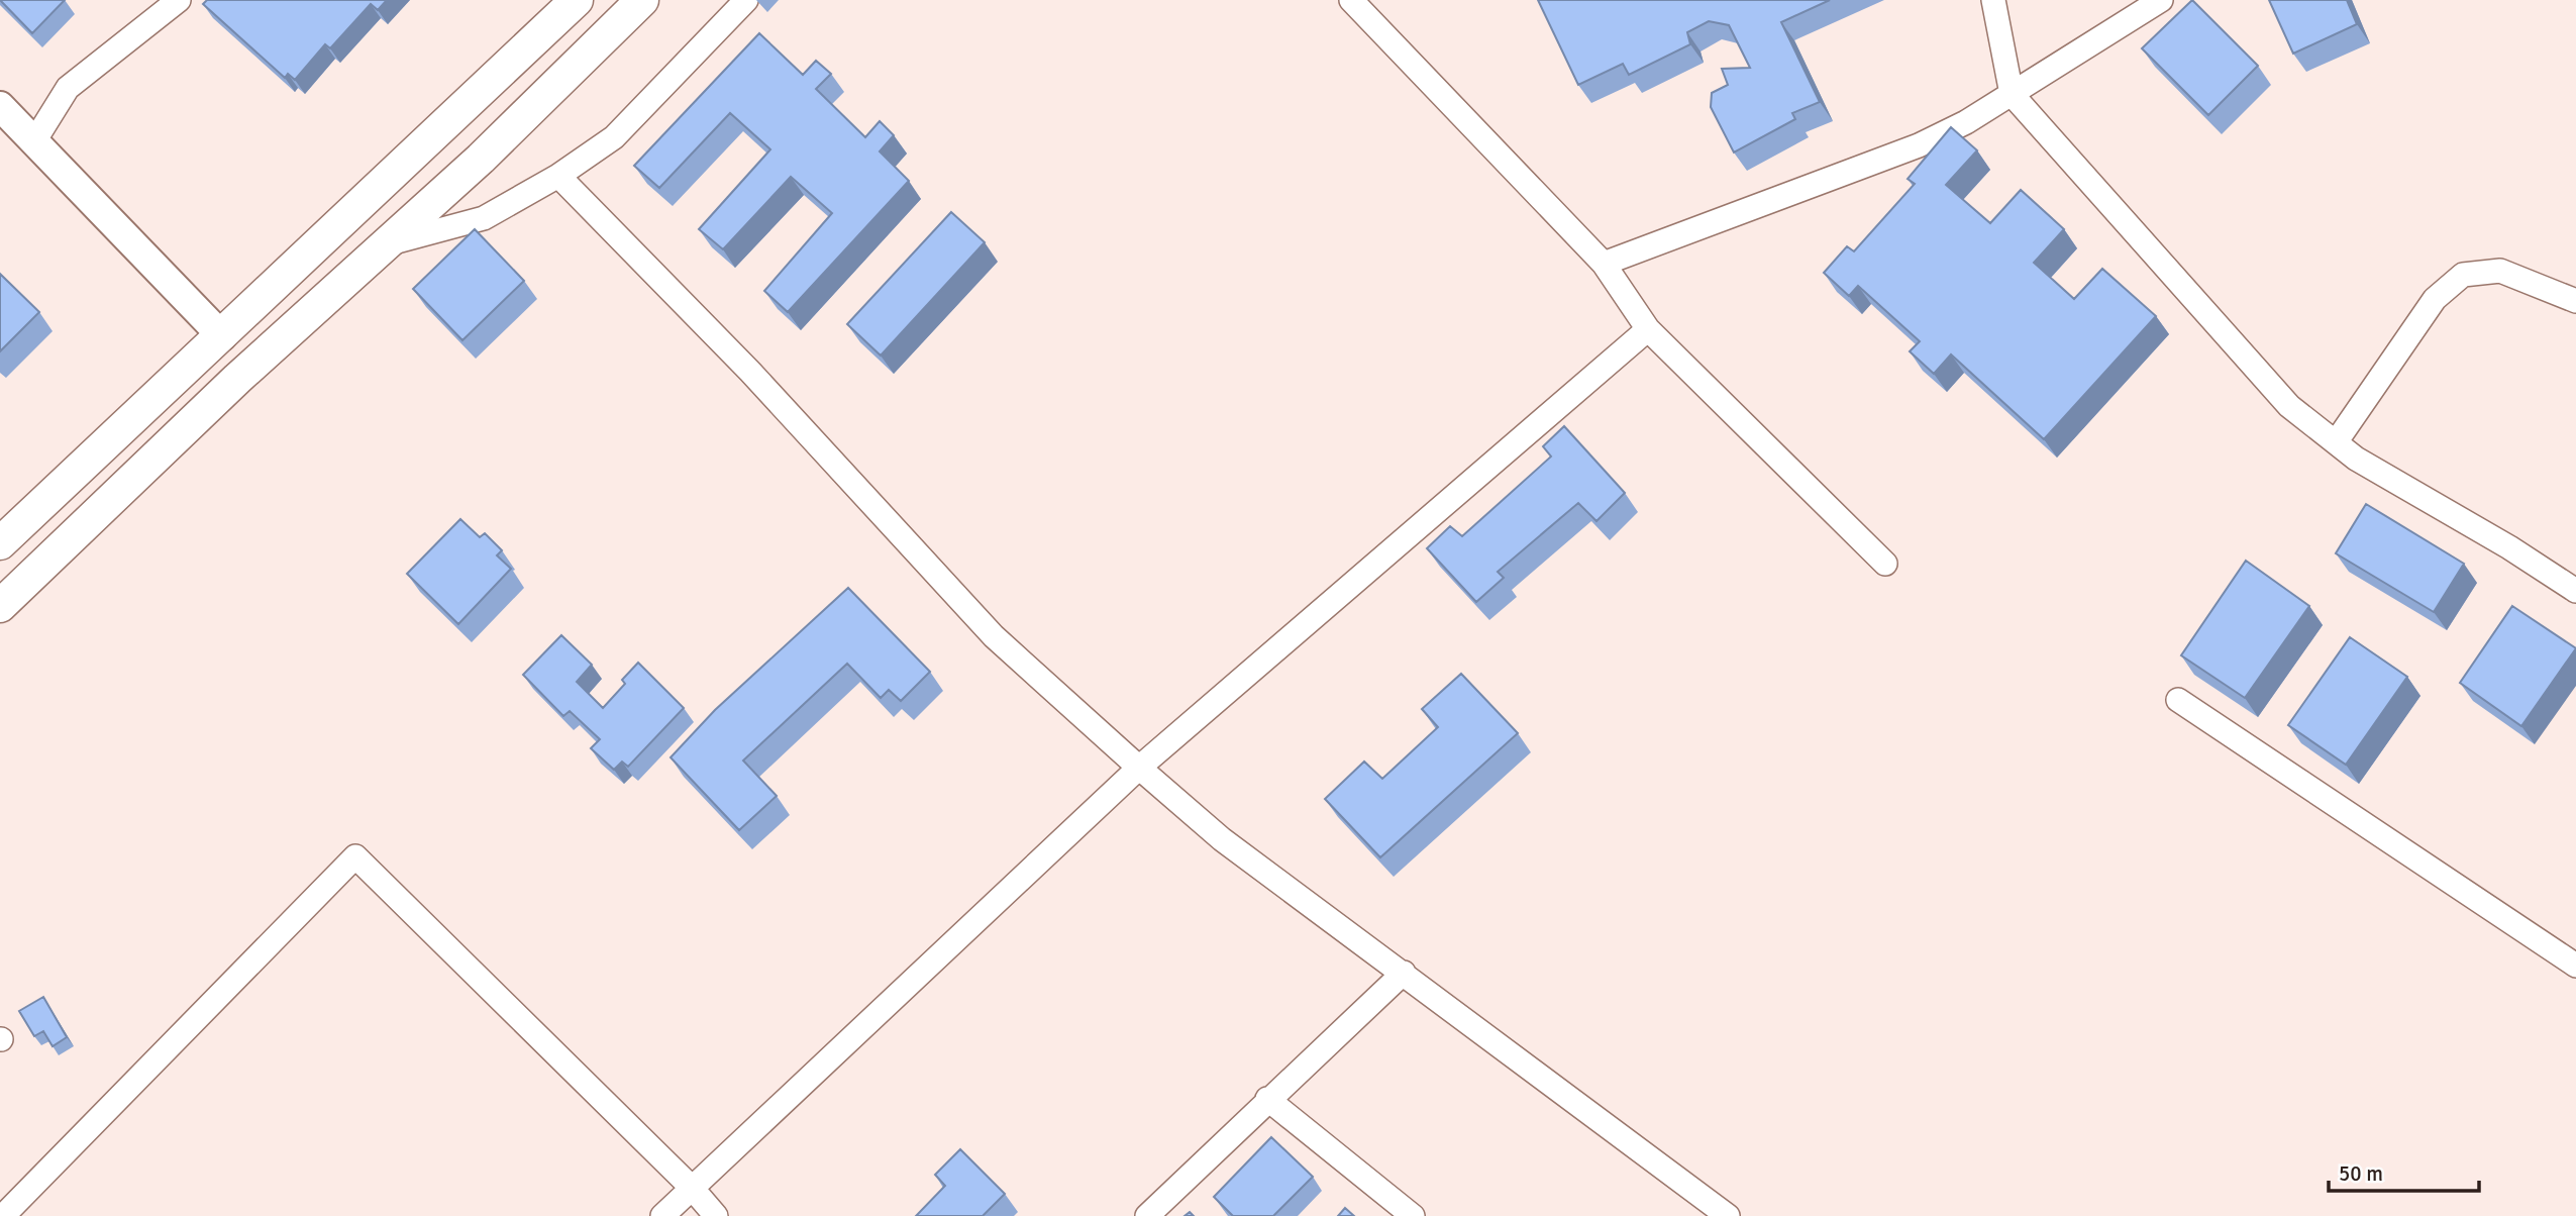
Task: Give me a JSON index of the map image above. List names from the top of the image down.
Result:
{
  "scale_bar": "50 m"
}
